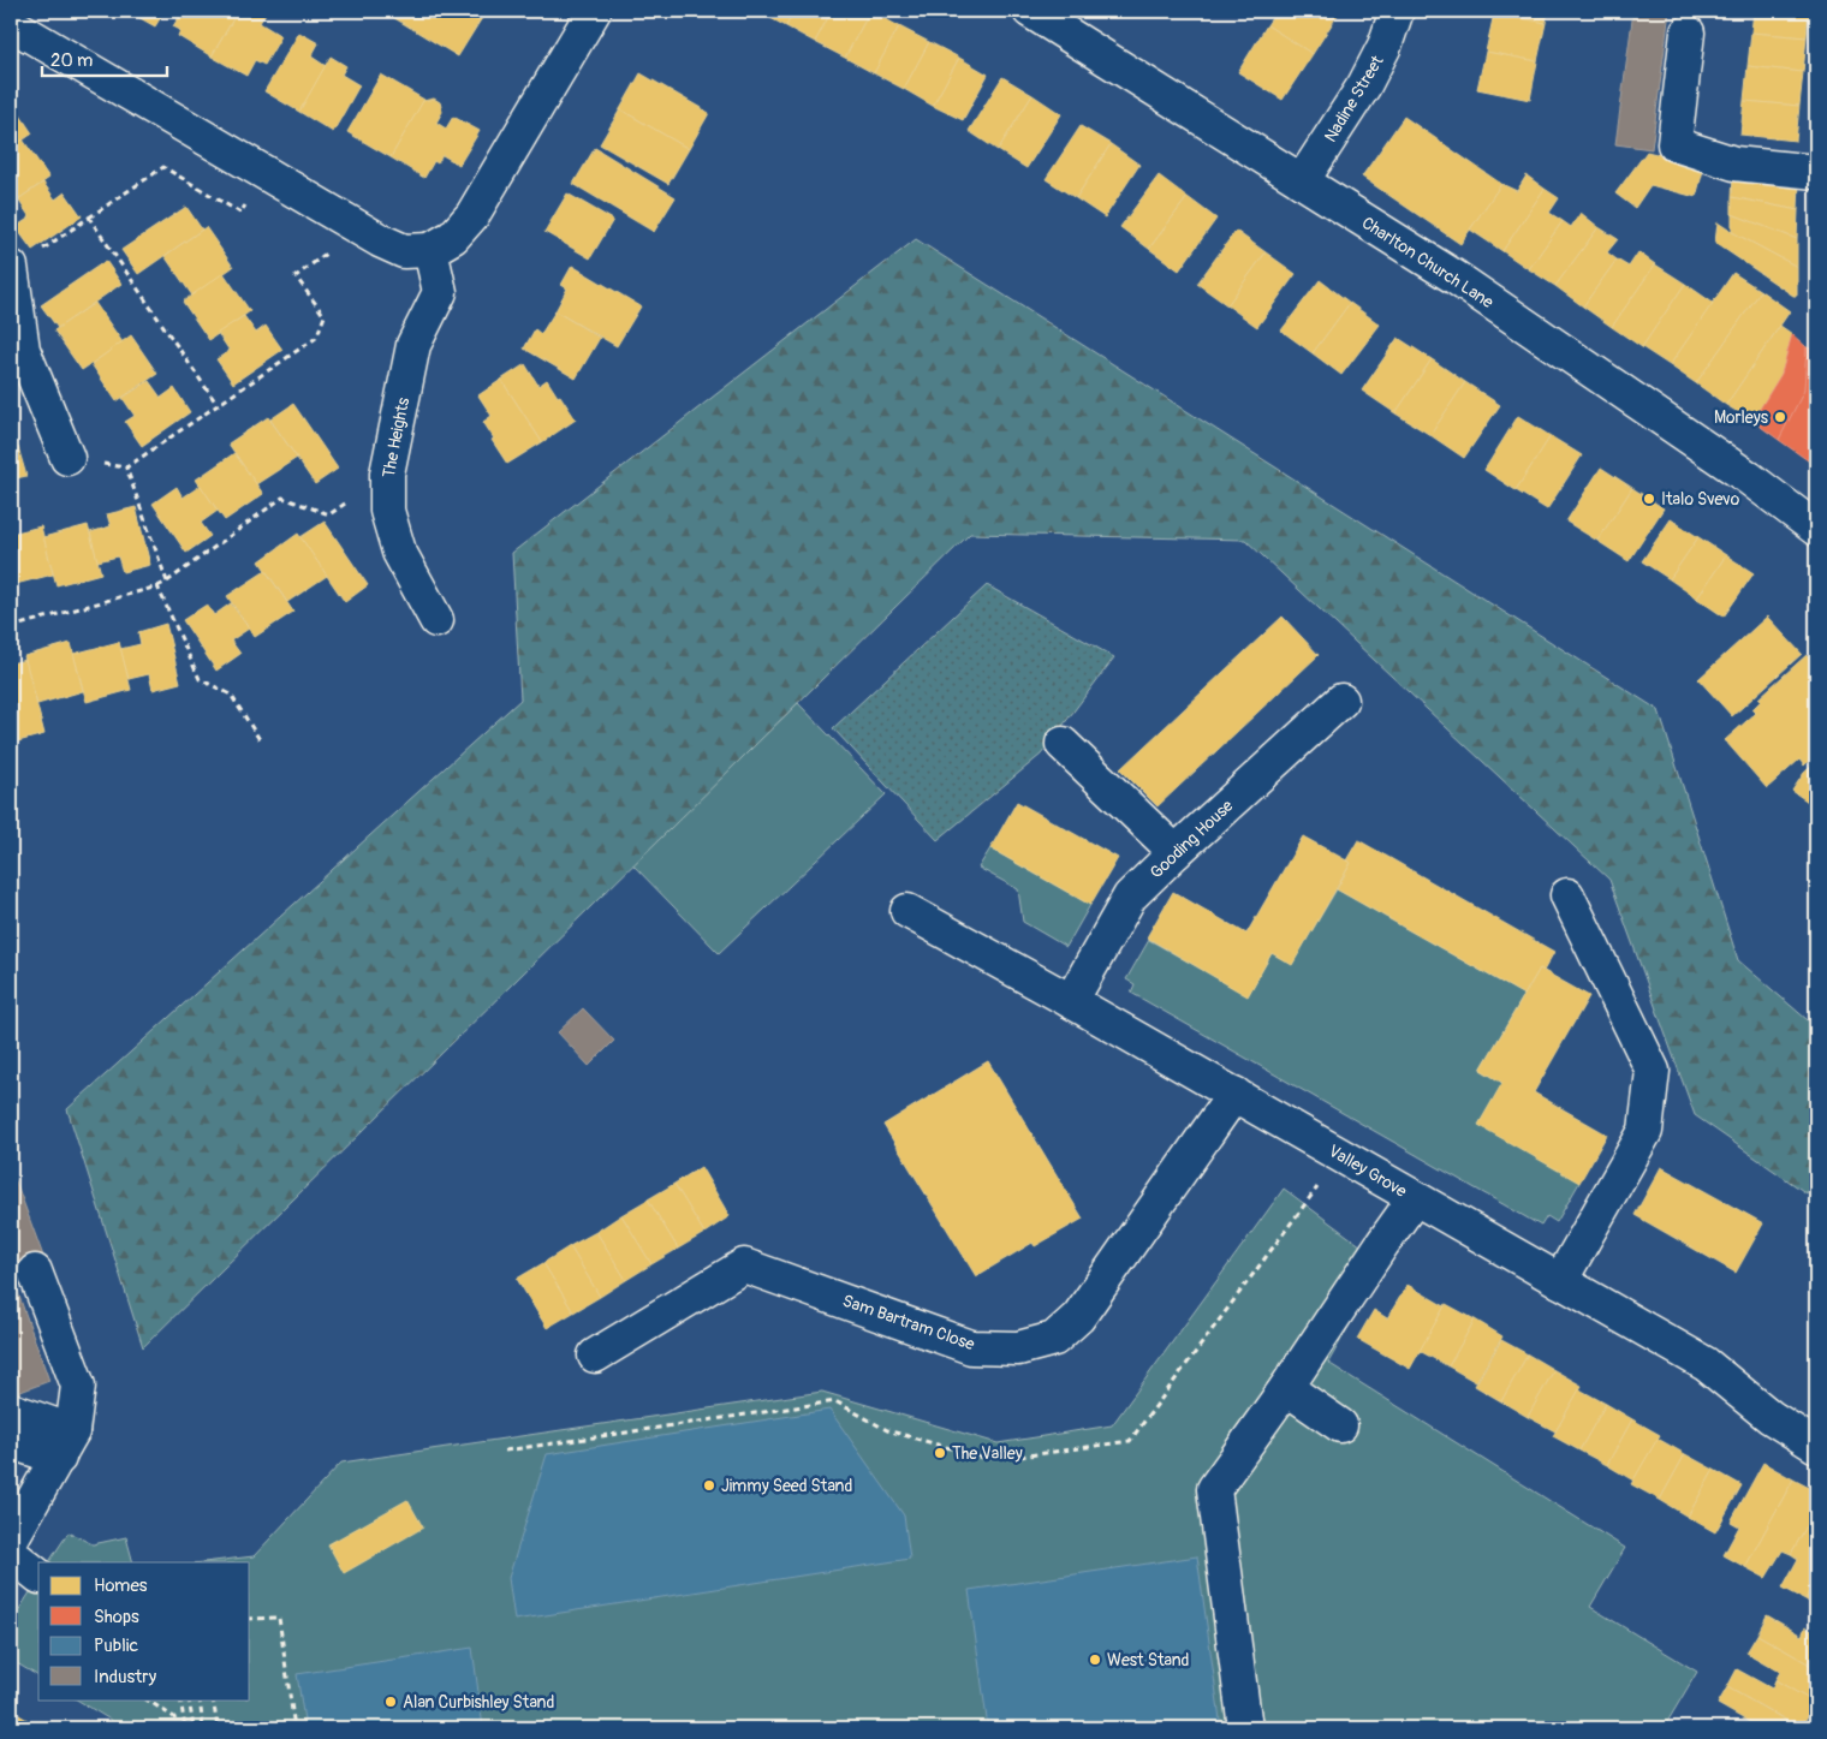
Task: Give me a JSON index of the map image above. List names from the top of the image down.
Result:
{
  "streets": {
    "street": [
      "Nadine Street",
      "Charlton Church Lane",
      "The Heights",
      "Gooding House",
      "Valley Grove",
      "Sam Bartram Close"
    ]
  },
  "crossings": [
    ["Nadine Street", "Charlton Church Lane"],
    ["Gooding House", "Valley Grove"],
    ["Valley Grove", "Sam Bartram Close"]
  ],
  "places": [
    "Morleys",
    "Italo Svevo",
    "The Valley",
    "Jimmy Seed Stand",
    "West Stand",
    "Alan Curbishley Stand"
  ],
  "legend": [
    "Homes",
    "Shops",
    "Public",
    "Industry"
  ],
  "scale_bar": "20 m"
}
